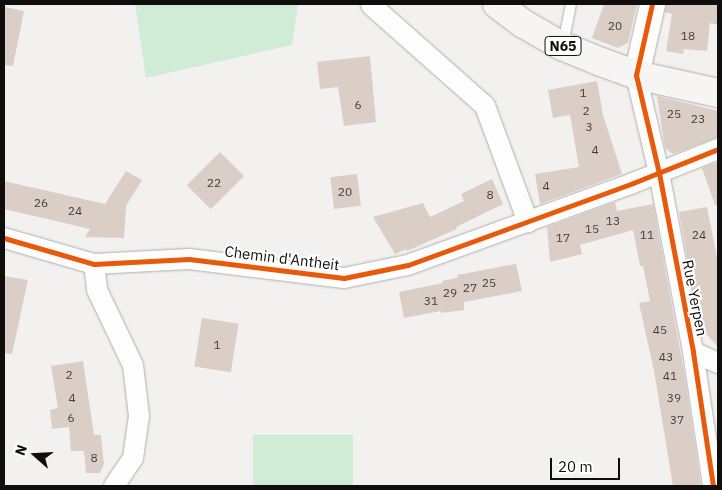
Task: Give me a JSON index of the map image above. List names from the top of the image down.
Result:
{
  "streets": {
    "main road": ["N65"],
    "street": ["Chemin d'Antheit", "Rue Yerpen"]
  },
  "crossings": [
    ["N65", "Rue Yerpen"],
    ["Chemin d'Antheit", "Rue Yerpen"]
  ],
  "house_numbers": [
    "20",
    "18",
    "1",
    "6",
    "2",
    "25",
    "23",
    "3",
    "4",
    "22",
    "4",
    "20",
    "8",
    "26",
    "24",
    "13",
    "15",
    "11",
    "24",
    "17",
    "25",
    "27",
    "29",
    "31",
    "45",
    "1",
    "43",
    "2",
    "41",
    "4",
    "39",
    "6",
    "37",
    "8"
  ],
  "scale_bar": "20 m",
  "north": "left"
}
